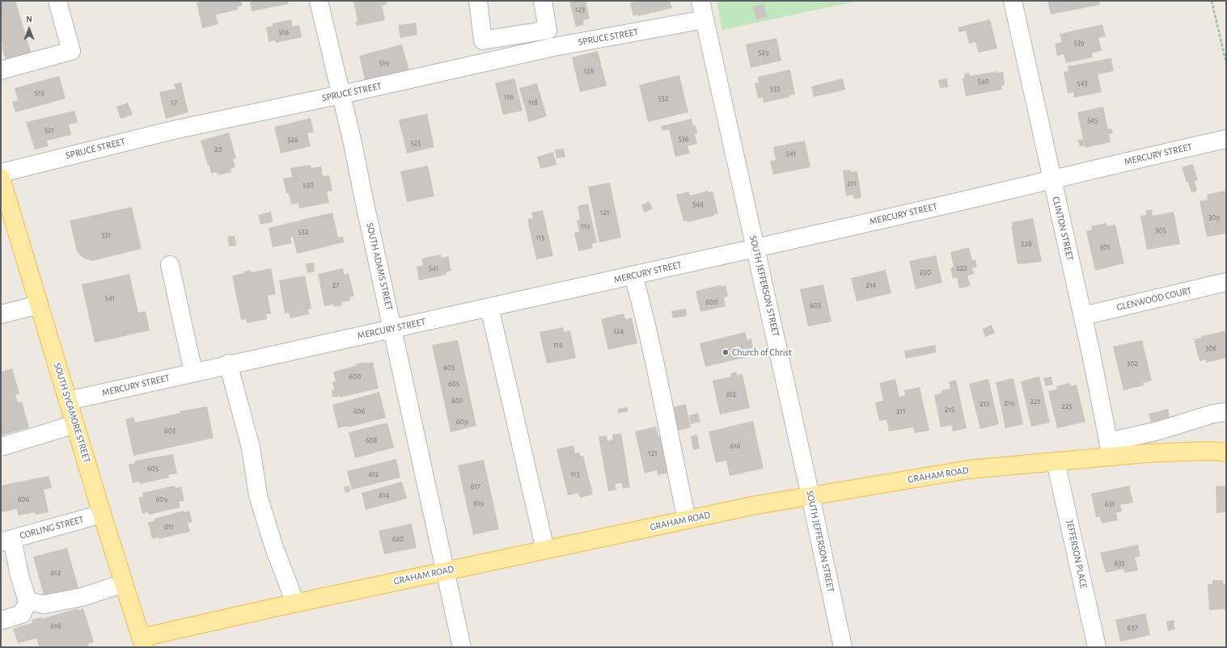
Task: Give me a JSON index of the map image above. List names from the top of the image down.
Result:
{
  "streets": {
    "main road": ["SOUTH SYCAMORE STREET", "GRAHAM ROAD"],
    "street": [
      "SPRUCE STREET",
      "MERCURY STREET",
      "CLINTON STREET",
      "SOUTH ADAMS STREET",
      "SOUTH JEFFERSON STREET",
      "GLENWOOD COURT",
      "CORLING STREET",
      "JEFFERSON PLACE"
    ]
  },
  "crossings": [
    ["SPRUCE STREET", "SOUTH ADAMS STREET"],
    ["SPRUCE STREET", "SOUTH JEFFERSON STREET"],
    ["MERCURY STREET", "CLINTON STREET"],
    ["MERCURY STREET", "SOUTH ADAMS STREET"],
    ["MERCURY STREET", "SOUTH JEFFERSON STREET"],
    ["MERCURY STREET", "SOUTH SYCAMORE STREET"],
    ["CLINTON STREET", "GLENWOOD COURT"],
    ["CLINTON STREET", "GRAHAM ROAD"],
    ["SOUTH ADAMS STREET", "GRAHAM ROAD"],
    ["SOUTH JEFFERSON STREET", "GRAHAM ROAD"],
    ["SOUTH SYCAMORE STREET", "GRAHAM ROAD"],
    ["SOUTH SYCAMORE STREET", "CORLING STREET"],
    ["GRAHAM ROAD", "JEFFERSON PLACE"]
  ],
  "places": ["Church of Christ"],
  "house_numbers": [
    "123",
    "516",
    "539",
    "529",
    "519",
    "128",
    "540",
    "543",
    "533",
    "515",
    "116",
    "532",
    "17",
    "118",
    "545",
    "521",
    "536",
    "526",
    "525",
    "20",
    "541",
    "211",
    "530",
    "544",
    "121",
    "309",
    "119",
    "305",
    "532",
    "531",
    "115",
    "228",
    "301",
    "541",
    "222",
    "220",
    "27",
    "214",
    "541",
    "600",
    "603",
    "124",
    "114",
    "306",
    "302",
    "603",
    "600",
    "605",
    "612",
    "607",
    "221",
    "219",
    "217",
    "225",
    "215",
    "606",
    "211",
    "609",
    "603",
    "608",
    "616",
    "121",
    "605",
    "612",
    "113",
    "617",
    "614",
    "606",
    "609",
    "619",
    "631",
    "611",
    "620",
    "633",
    "612",
    "618",
    "637"
  ],
  "north": "top"
}
